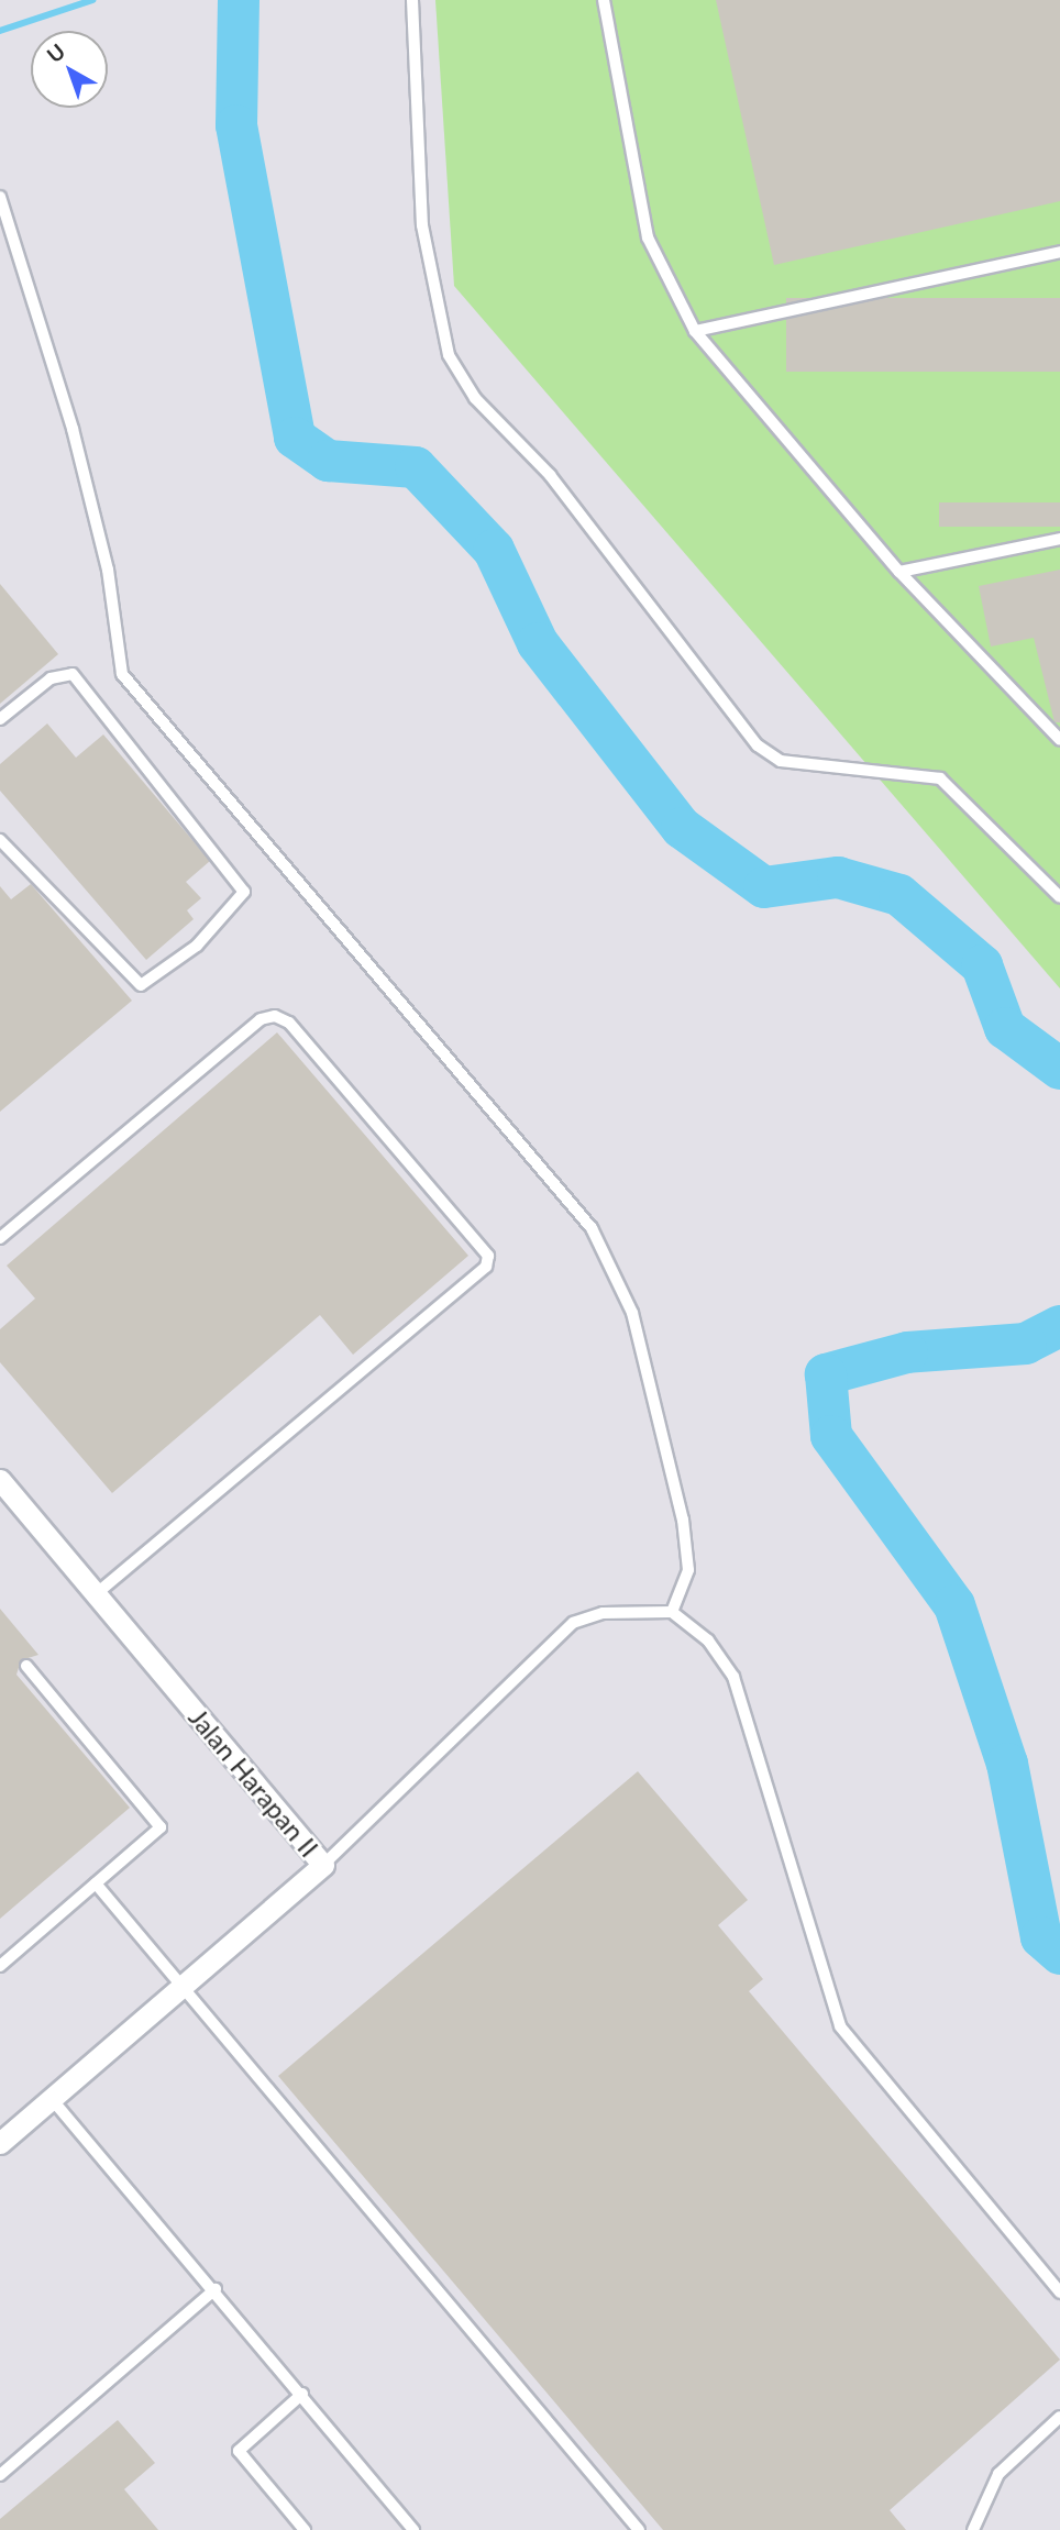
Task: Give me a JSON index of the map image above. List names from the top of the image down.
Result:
{
  "streets": {
    "street": ["Jalan Harapan II"]
  },
  "north": "top left"
}
